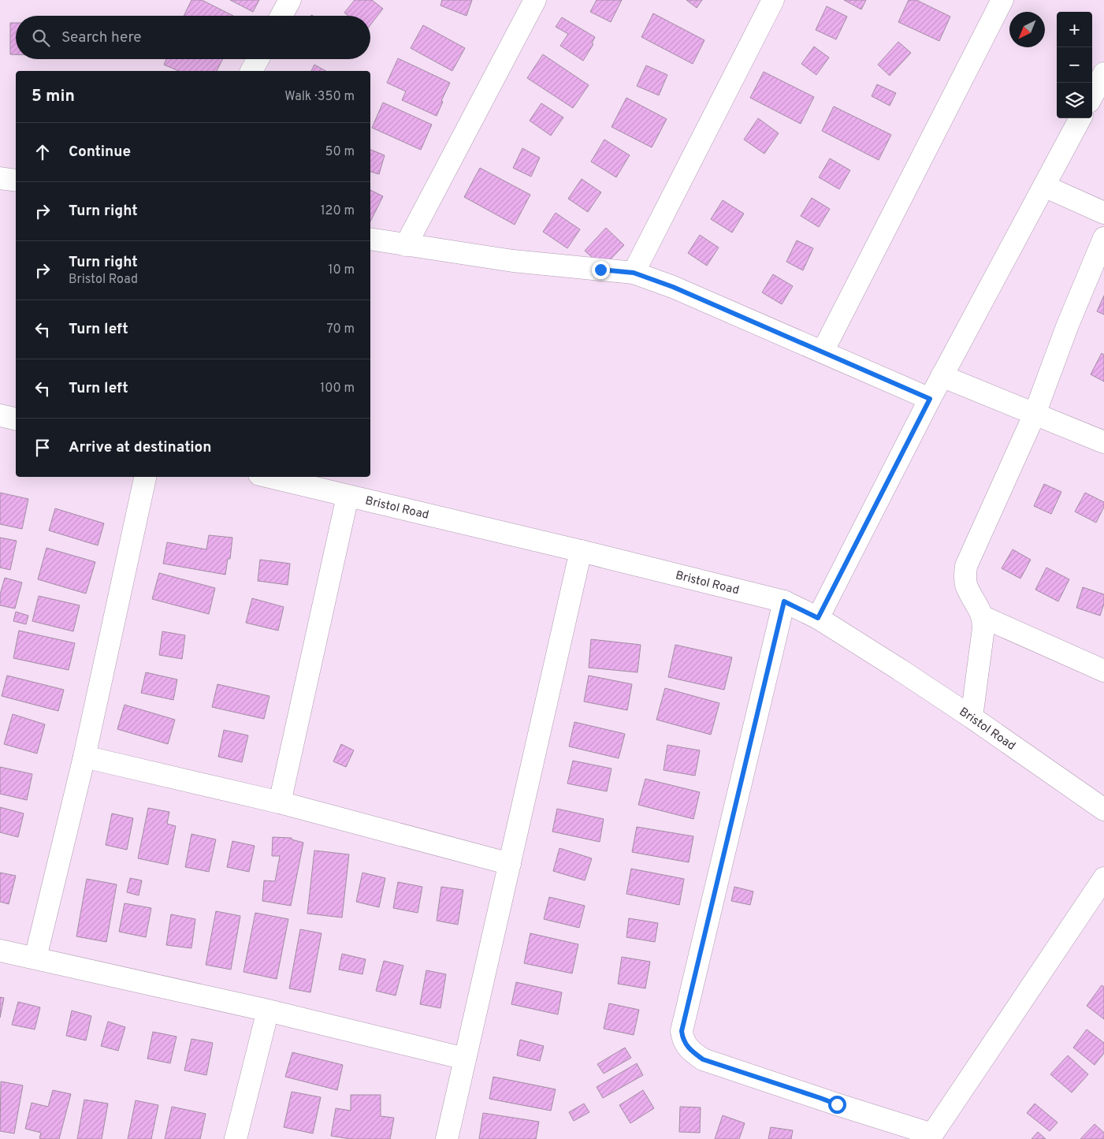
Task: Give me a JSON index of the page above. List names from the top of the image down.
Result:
{
  "streets": {
    "street": ["Bristol Road"]
  },
  "north": "bottom left",
  "page": {
    "map_buttons": ["+", "−"],
    "search": "Search here",
    "heading": ["5 min", "Walk · 350 m"],
    "list": [
      ["Continue", "50 m"],
      ["Turn right", "120 m"],
      ["Turn right", "Bristol Road", "10 m"],
      ["Turn left", "70 m"],
      ["Turn left", "100 m"],
      "Arrive at destination"
    ]
  }
}
